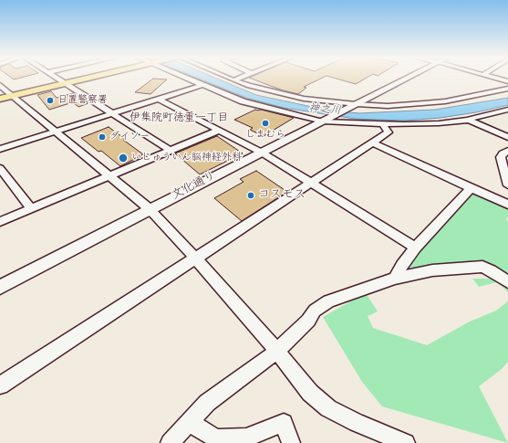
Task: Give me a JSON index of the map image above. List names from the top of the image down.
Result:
{
  "streets": {
    "street": ["文化通り"]
  },
  "districts": ["伊集院町徳重一丁目"],
  "water": ["神之川"],
  "places": [
    "日置警察署",
    "しまむら",
    "ダイソー",
    "いじゅういん脳神経外科",
    "コスモス"
  ]
}
